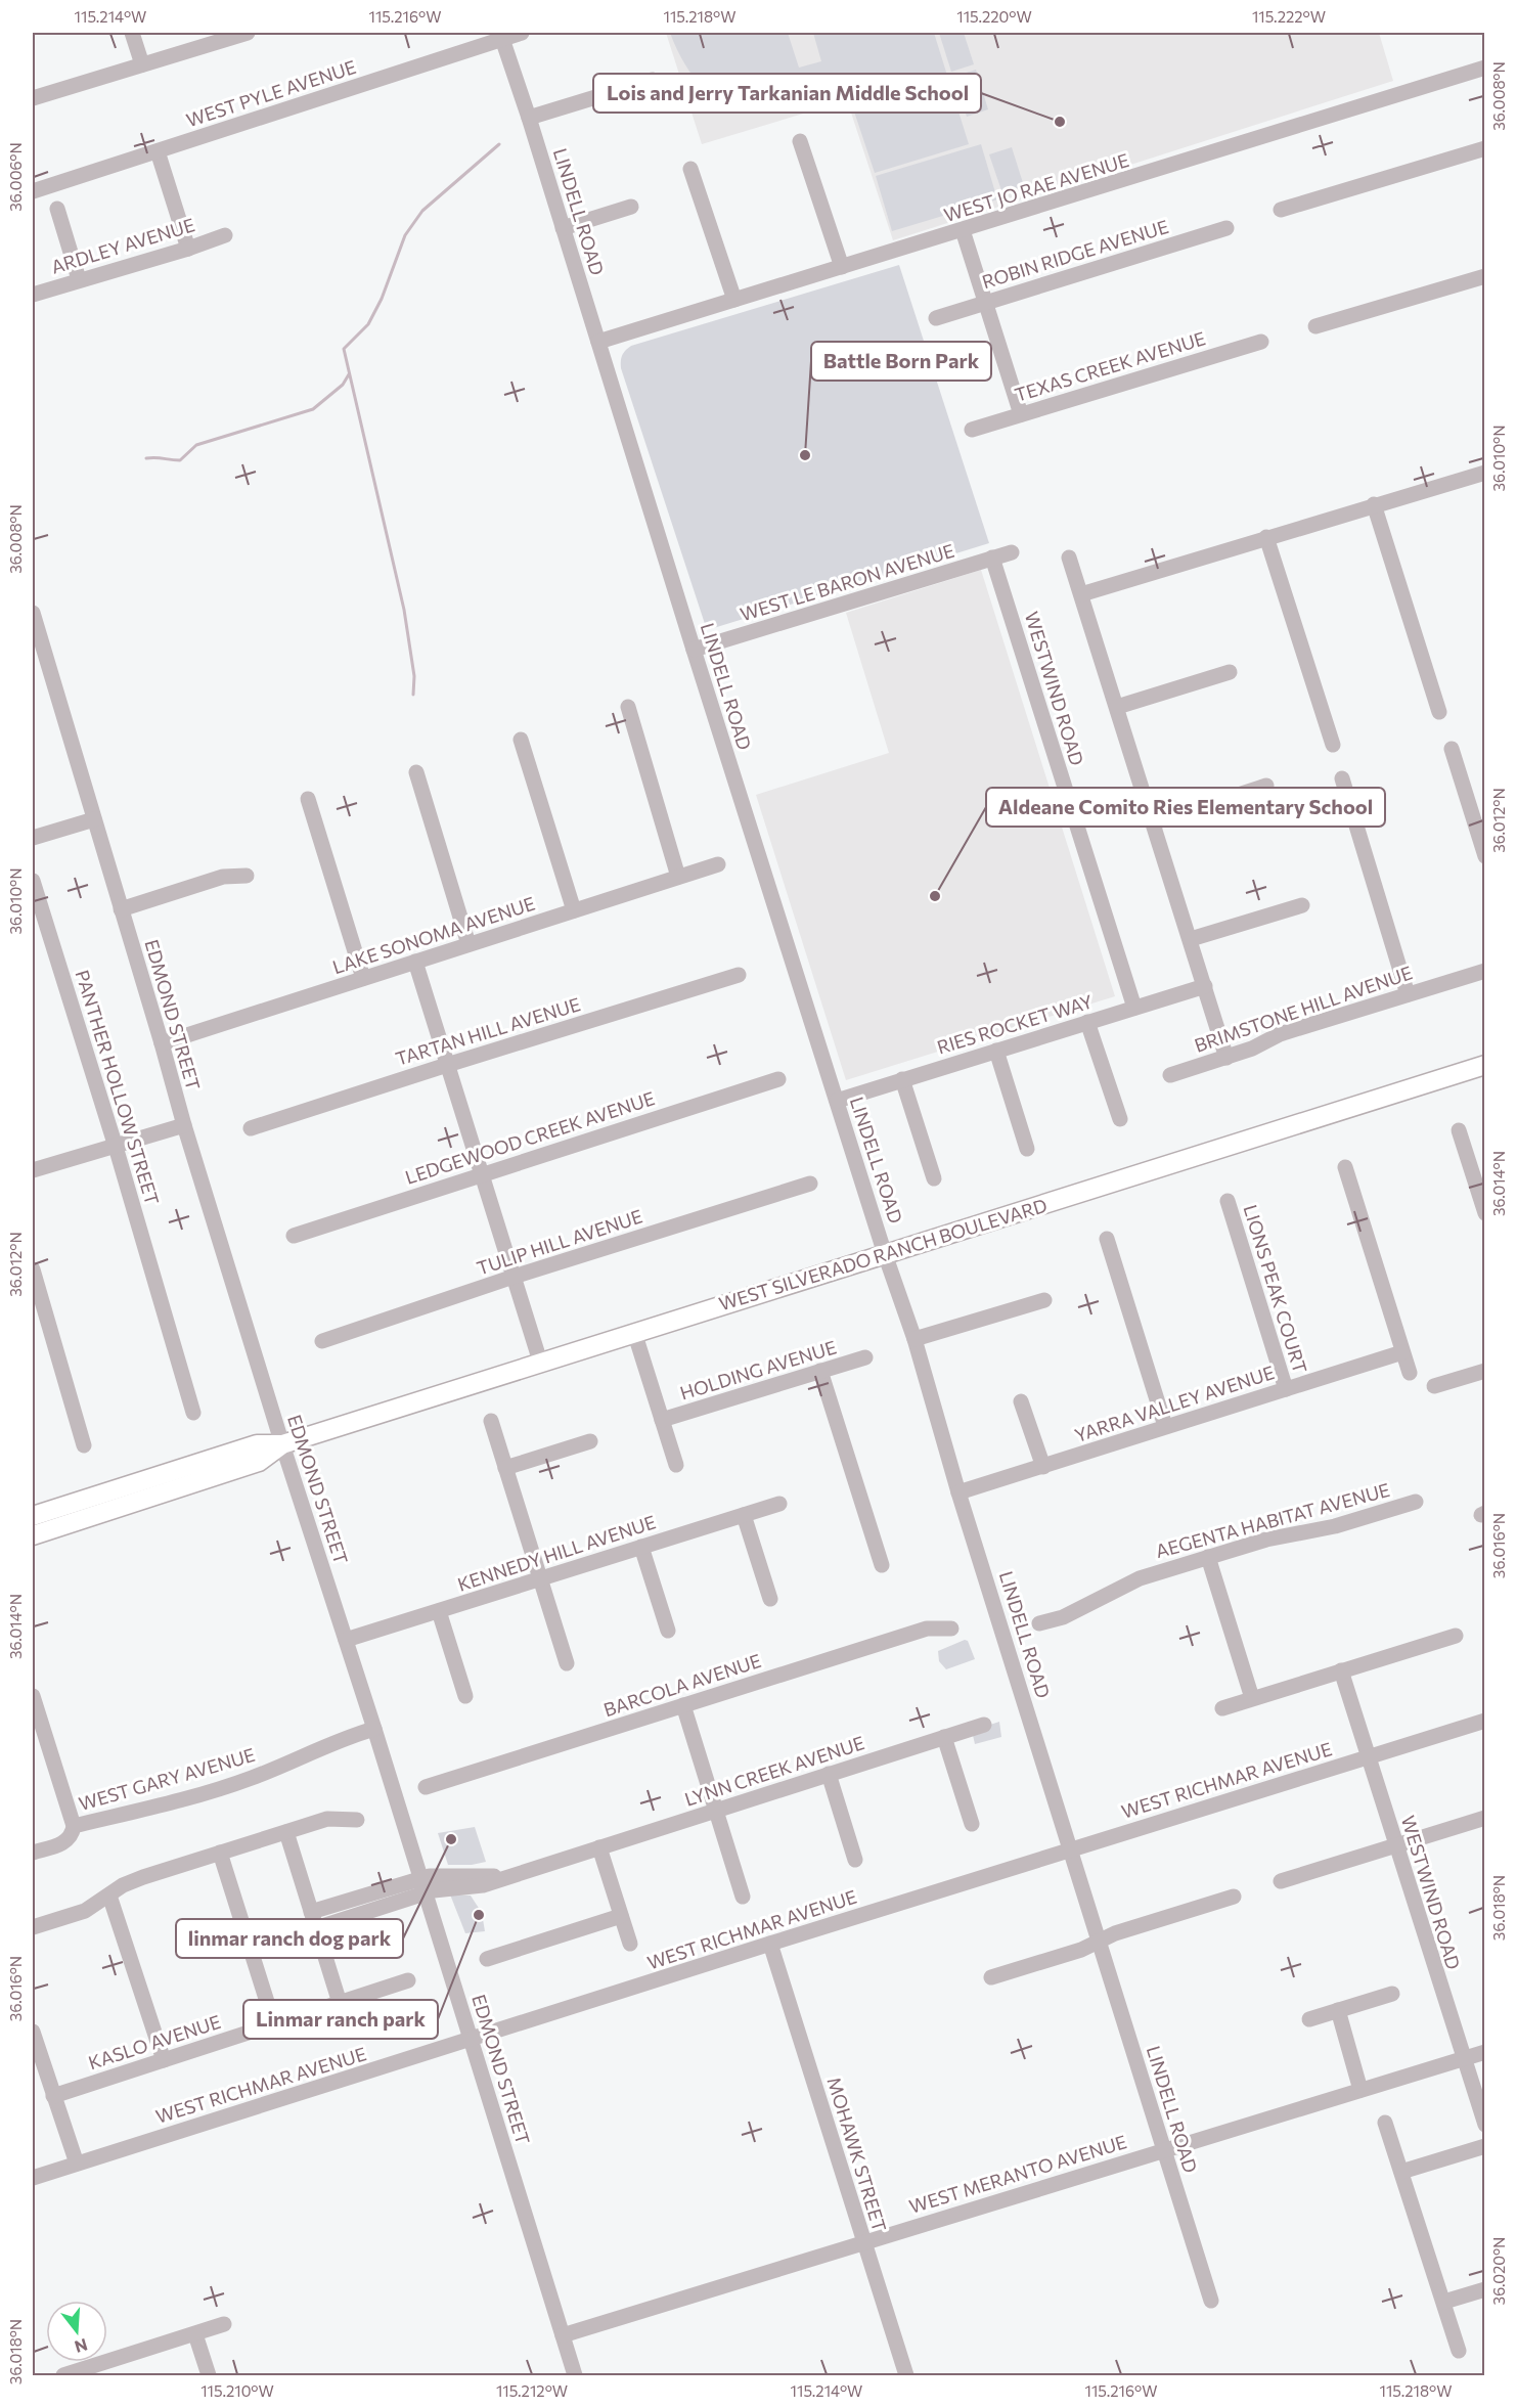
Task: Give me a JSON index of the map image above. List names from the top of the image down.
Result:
{
  "streets": {
    "main road": ["WEST SILVERADO RANCH BOULEVARD"],
    "street": [
      "WEST PYLE AVENUE",
      "WEST JO RAE AVENUE",
      "LINDELL ROAD",
      "ARDLEY AVENUE",
      "ROBIN RIDGE AVENUE",
      "TEXAS CREEK AVENUE",
      "WEST LE BARON AVENUE",
      "WESTWIND ROAD",
      "LAKE SONOMA AVENUE",
      "BRIMSTONE HILL AVENUE",
      "EDMOND STREET",
      "RIES ROCKET WAY",
      "TARTAN HILL AVENUE",
      "PANTHER HOLLOW STREET",
      "LEDGEWOOD CREEK AVENUE",
      "TULIP HILL AVENUE",
      "LIONS PEAK COURT",
      "HOLDING AVENUE",
      "YARRA VALLEY AVENUE",
      "AEGENTA HABITAT AVENUE",
      "KENNEDY HILL AVENUE",
      "BARCOLA AVENUE",
      "LYNN CREEK AVENUE",
      "WEST GARY AVENUE",
      "WEST RICHMAR AVENUE",
      "KASLO AVENUE",
      "MOHAWK STREET",
      "WEST MERANTO AVENUE"
    ]
  },
  "crossings": [
    ["WEST PYLE AVENUE", "LINDELL ROAD"],
    ["WEST JO RAE AVENUE", "LINDELL ROAD"],
    ["LINDELL ROAD", "WEST LE BARON AVENUE"],
    ["LINDELL ROAD", "RIES ROCKET WAY"],
    ["LINDELL ROAD", "WEST SILVERADO RANCH BOULEVARD"],
    ["LINDELL ROAD", "YARRA VALLEY AVENUE"],
    ["LINDELL ROAD", "WEST RICHMAR AVENUE"],
    ["LINDELL ROAD", "WEST MERANTO AVENUE"],
    ["WEST LE BARON AVENUE", "WESTWIND ROAD"],
    ["WESTWIND ROAD", "RIES ROCKET WAY"],
    ["WESTWIND ROAD", "WEST RICHMAR AVENUE"],
    ["WESTWIND ROAD", "WEST MERANTO AVENUE"],
    ["LAKE SONOMA AVENUE", "EDMOND STREET"],
    ["EDMOND STREET", "WEST SILVERADO RANCH BOULEVARD"],
    ["EDMOND STREET", "KENNEDY HILL AVENUE"],
    ["EDMOND STREET", "LYNN CREEK AVENUE"],
    ["EDMOND STREET", "WEST GARY AVENUE"],
    ["EDMOND STREET", "WEST RICHMAR AVENUE"],
    ["EDMOND STREET", "WEST MERANTO AVENUE"],
    ["LIONS PEAK COURT", "YARRA VALLEY AVENUE"],
    ["WEST RICHMAR AVENUE", "MOHAWK STREET"],
    ["MOHAWK STREET", "WEST MERANTO AVENUE"]
  ],
  "places": [
    "Lois and Jerry Tarkanian Middle School",
    "Battle Born Park",
    "Aldeane Comito Ries Elementary School",
    "linmar ranch dog park",
    "Linmar ranch park"
  ],
  "north": "bottom",
  "coordinates": [
    "115.214°W",
    "115.216°W",
    "115.218°W",
    "115.220°W",
    "115.222°W",
    "36.008°N",
    "36.006°N",
    "36.010°N",
    "36.012°N",
    "36.014°N",
    "36.016°N",
    "36.018°N",
    "36.020°N",
    "115.210°W",
    "115.212°W"
  ]
}
